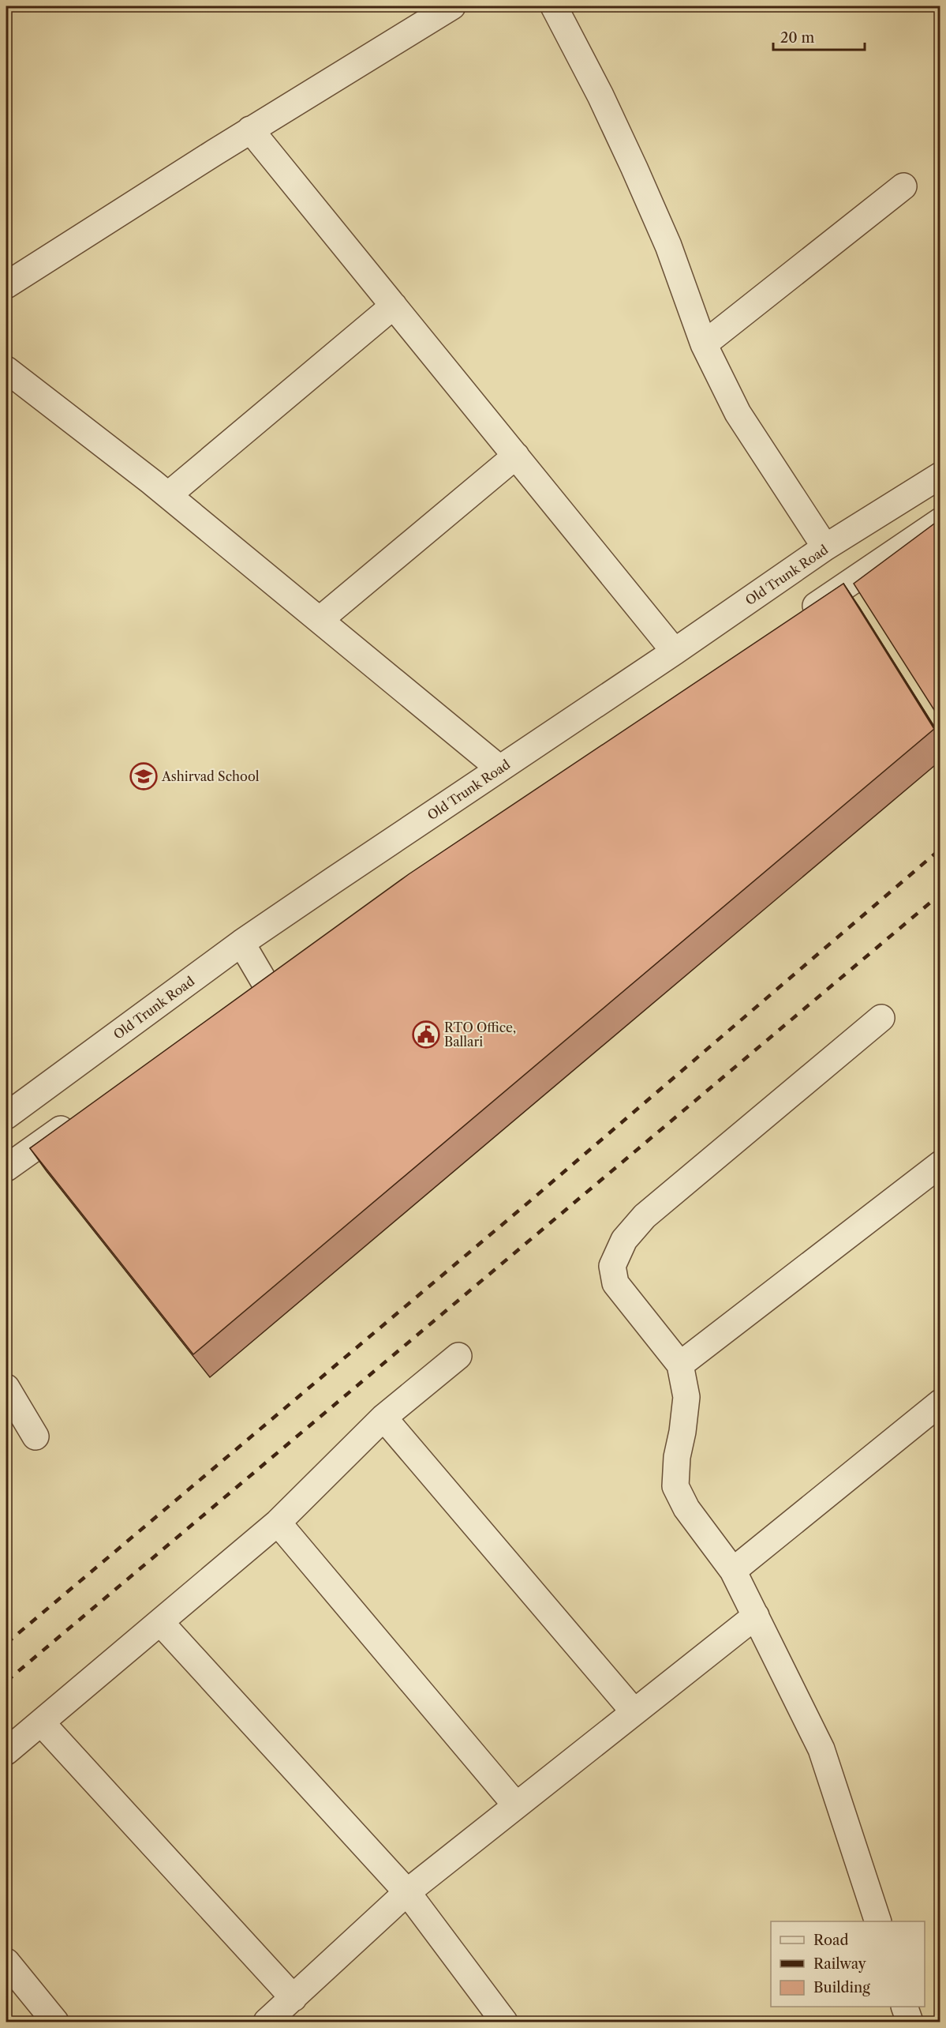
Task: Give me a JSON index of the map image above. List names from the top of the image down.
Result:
{
  "streets": {
    "street": ["Old Trunk Road"]
  },
  "places": {
    "school or university": ["Ashirvad School"],
    "public building": ["RTO Office, Ballari"]
  },
  "legend": ["Road", "Railway", "Building"],
  "scale_bar": "20 m"
}
